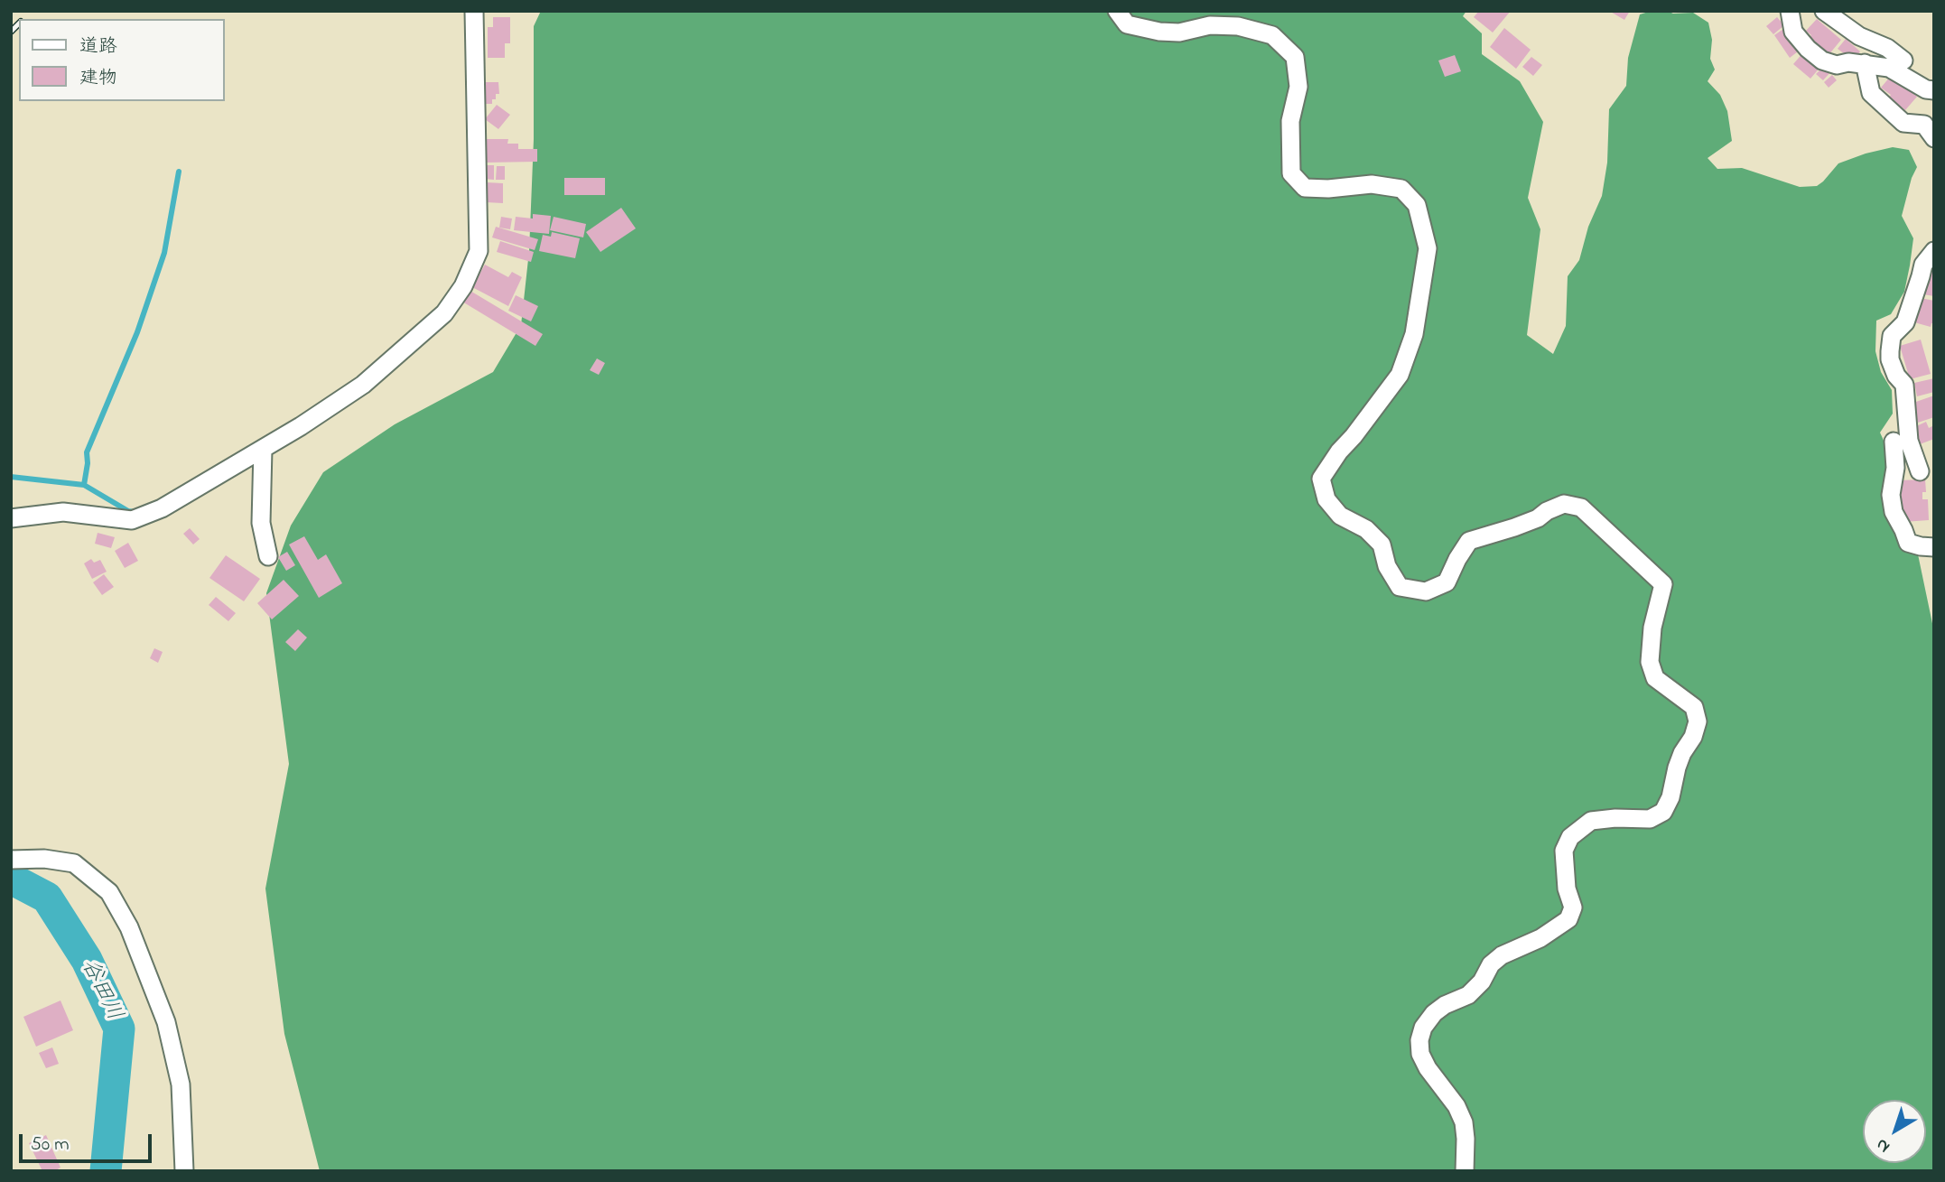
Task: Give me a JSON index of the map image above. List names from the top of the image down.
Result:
{
  "water": ["谷田川"],
  "legend": ["道路", "建物"],
  "scale_bar": "50 m",
  "north": "bottom left"
}
